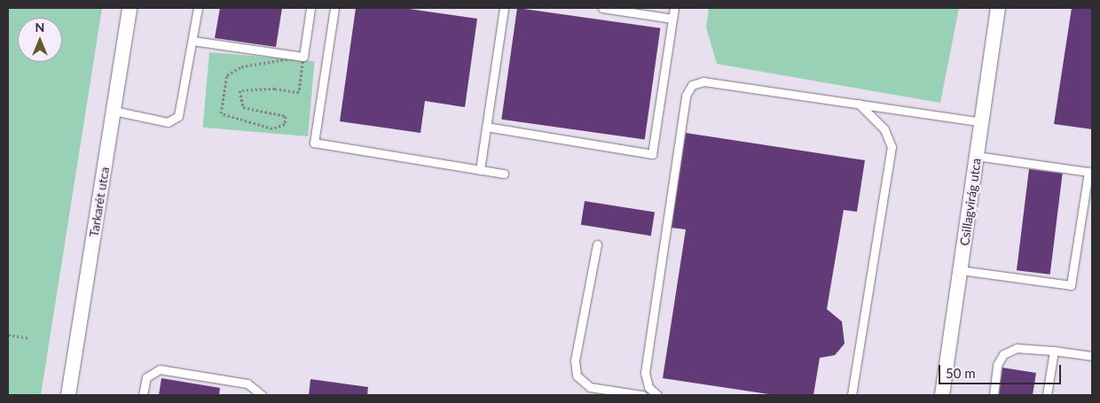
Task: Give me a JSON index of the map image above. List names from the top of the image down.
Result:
{
  "streets": {
    "street": ["Tarkarét utca", "Csillagvirág utca"]
  },
  "scale_bar": "50 m",
  "north": "top"
}
